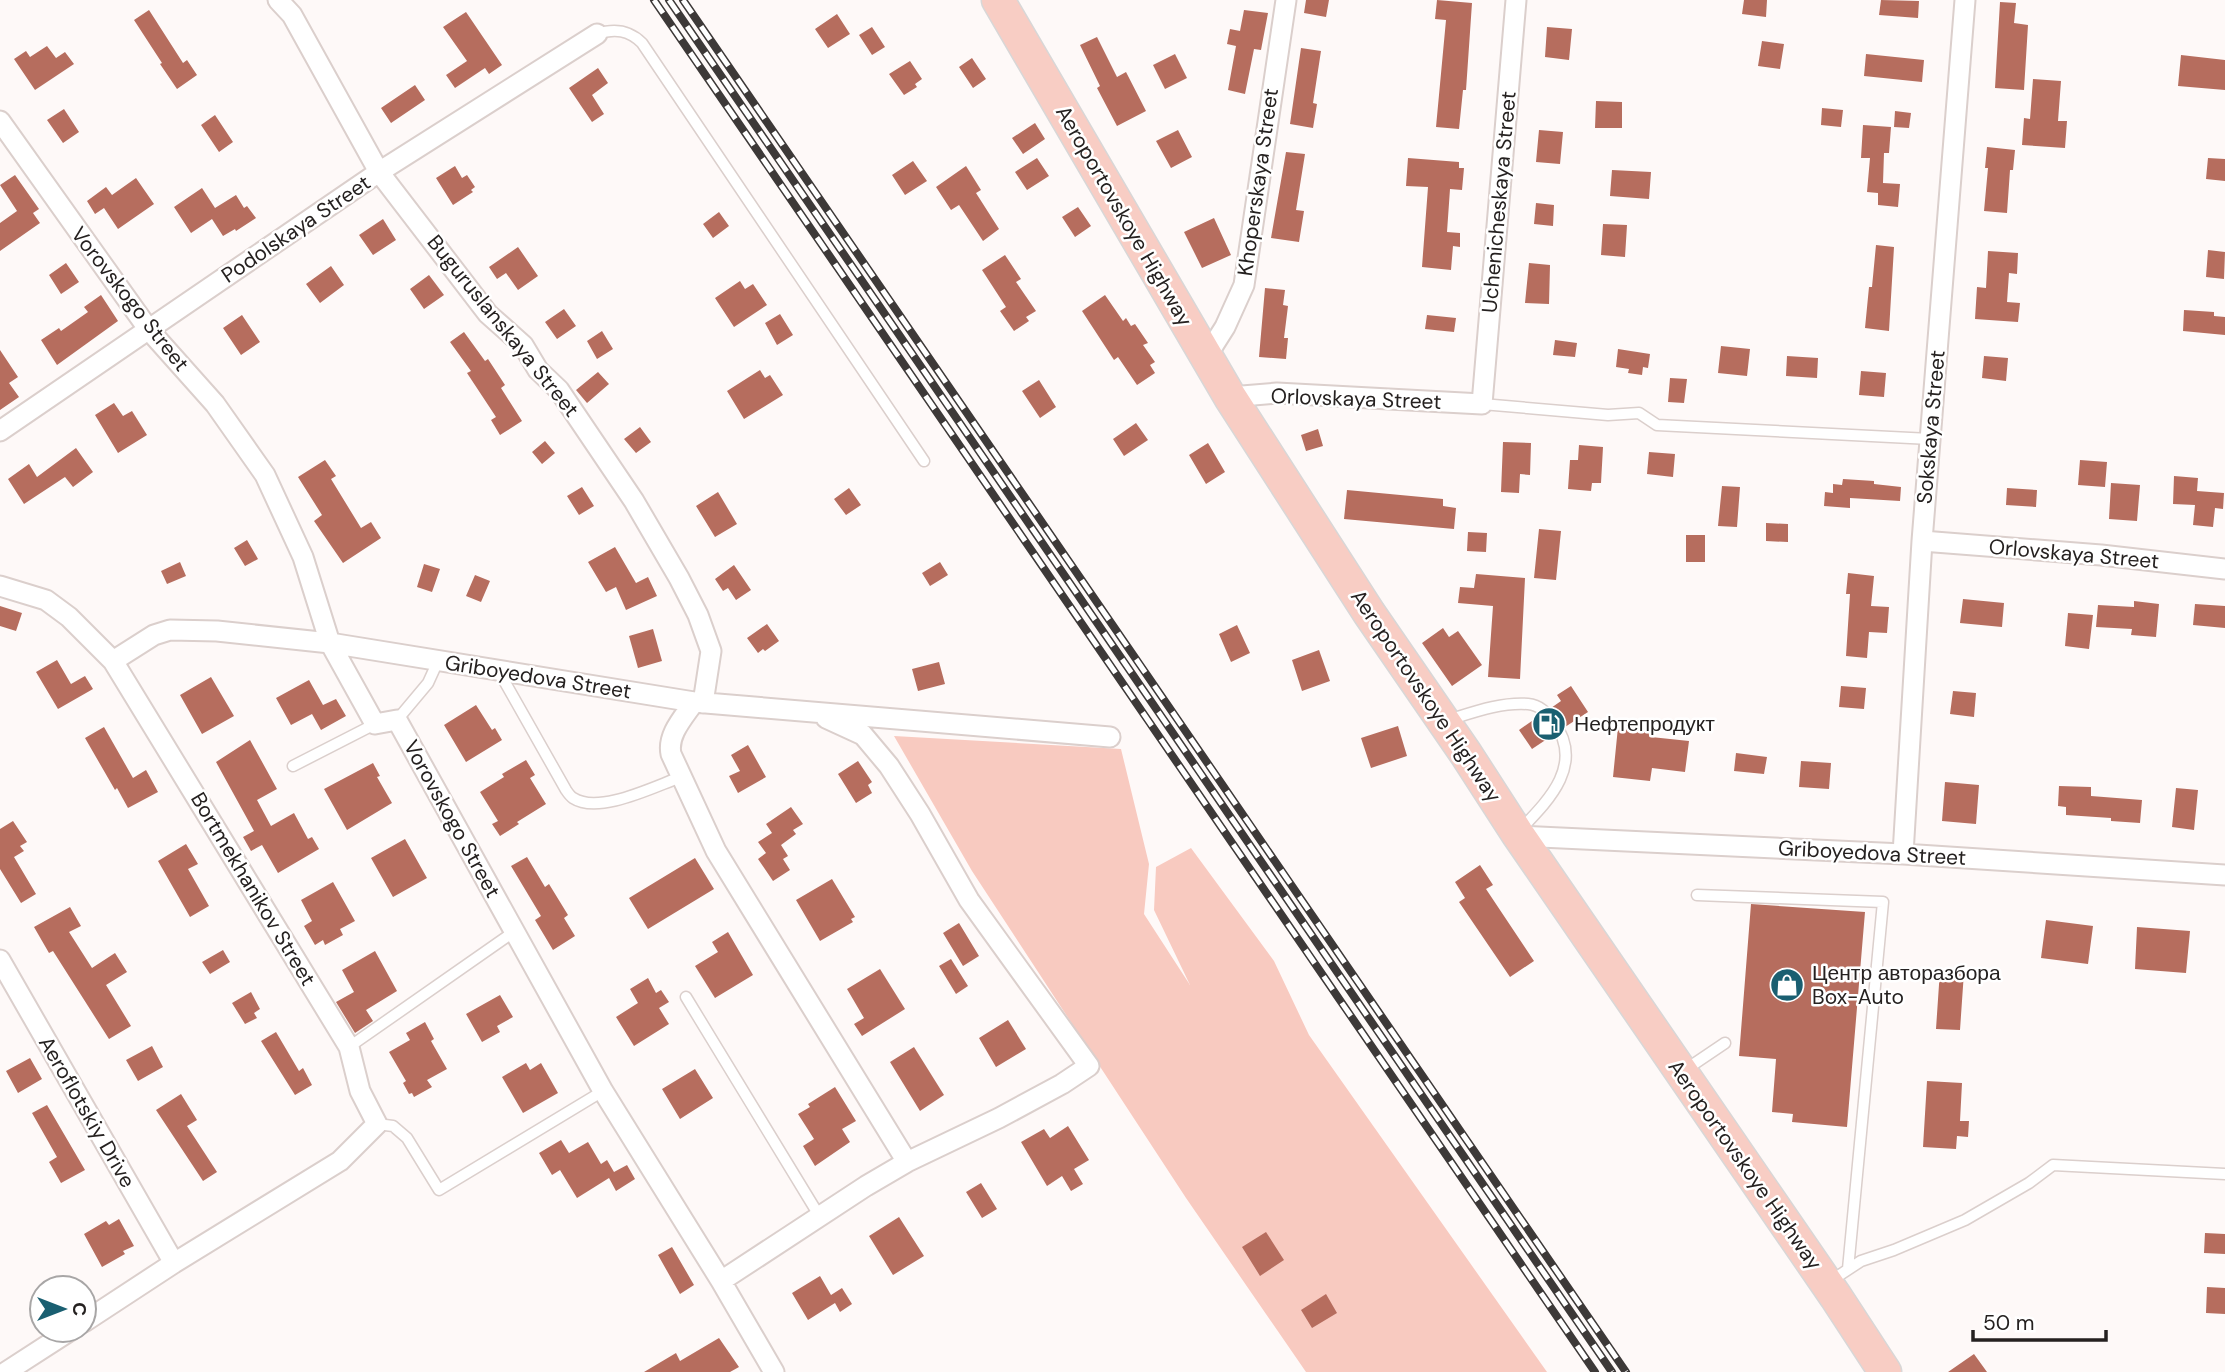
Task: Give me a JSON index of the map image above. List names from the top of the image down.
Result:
{
  "streets": {
    "main road": ["Aeroportovskoye Highway"],
    "street": [
      "Khoperskaya Street",
      "Uchenicheskaya Street",
      "Podolskaya Street",
      "Vorovskogo Street",
      "Buguruslanskaya Street",
      "Orlovskaya Street",
      "Sokskaya Street",
      "Griboyedova Street",
      "Bortmekhanikov Street",
      "Aeroflotskiy Drive"
    ]
  },
  "crossings": [
    ["Khoperskaya Street", "Aeroportovskoye Highway"],
    ["Uchenicheskaya Street", "Orlovskaya Street"],
    ["Aeroportovskoye Highway", "Orlovskaya Street"],
    ["Aeroportovskoye Highway", "Griboyedova Street"],
    ["Podolskaya Street", "Vorovskogo Street"],
    ["Podolskaya Street", "Buguruslanskaya Street"],
    ["Vorovskogo Street", "Griboyedova Street"],
    ["Buguruslanskaya Street", "Griboyedova Street"],
    ["Orlovskaya Street", "Sokskaya Street"],
    ["Sokskaya Street", "Griboyedova Street"],
    ["Griboyedova Street", "Bortmekhanikov Street"]
  ],
  "places": {
    "fuel station": ["Нефтепродукт"],
    "shop": ["Центр авторазбора Box-Auto"]
  },
  "scale_bar": "50 m",
  "north": "right"
}
